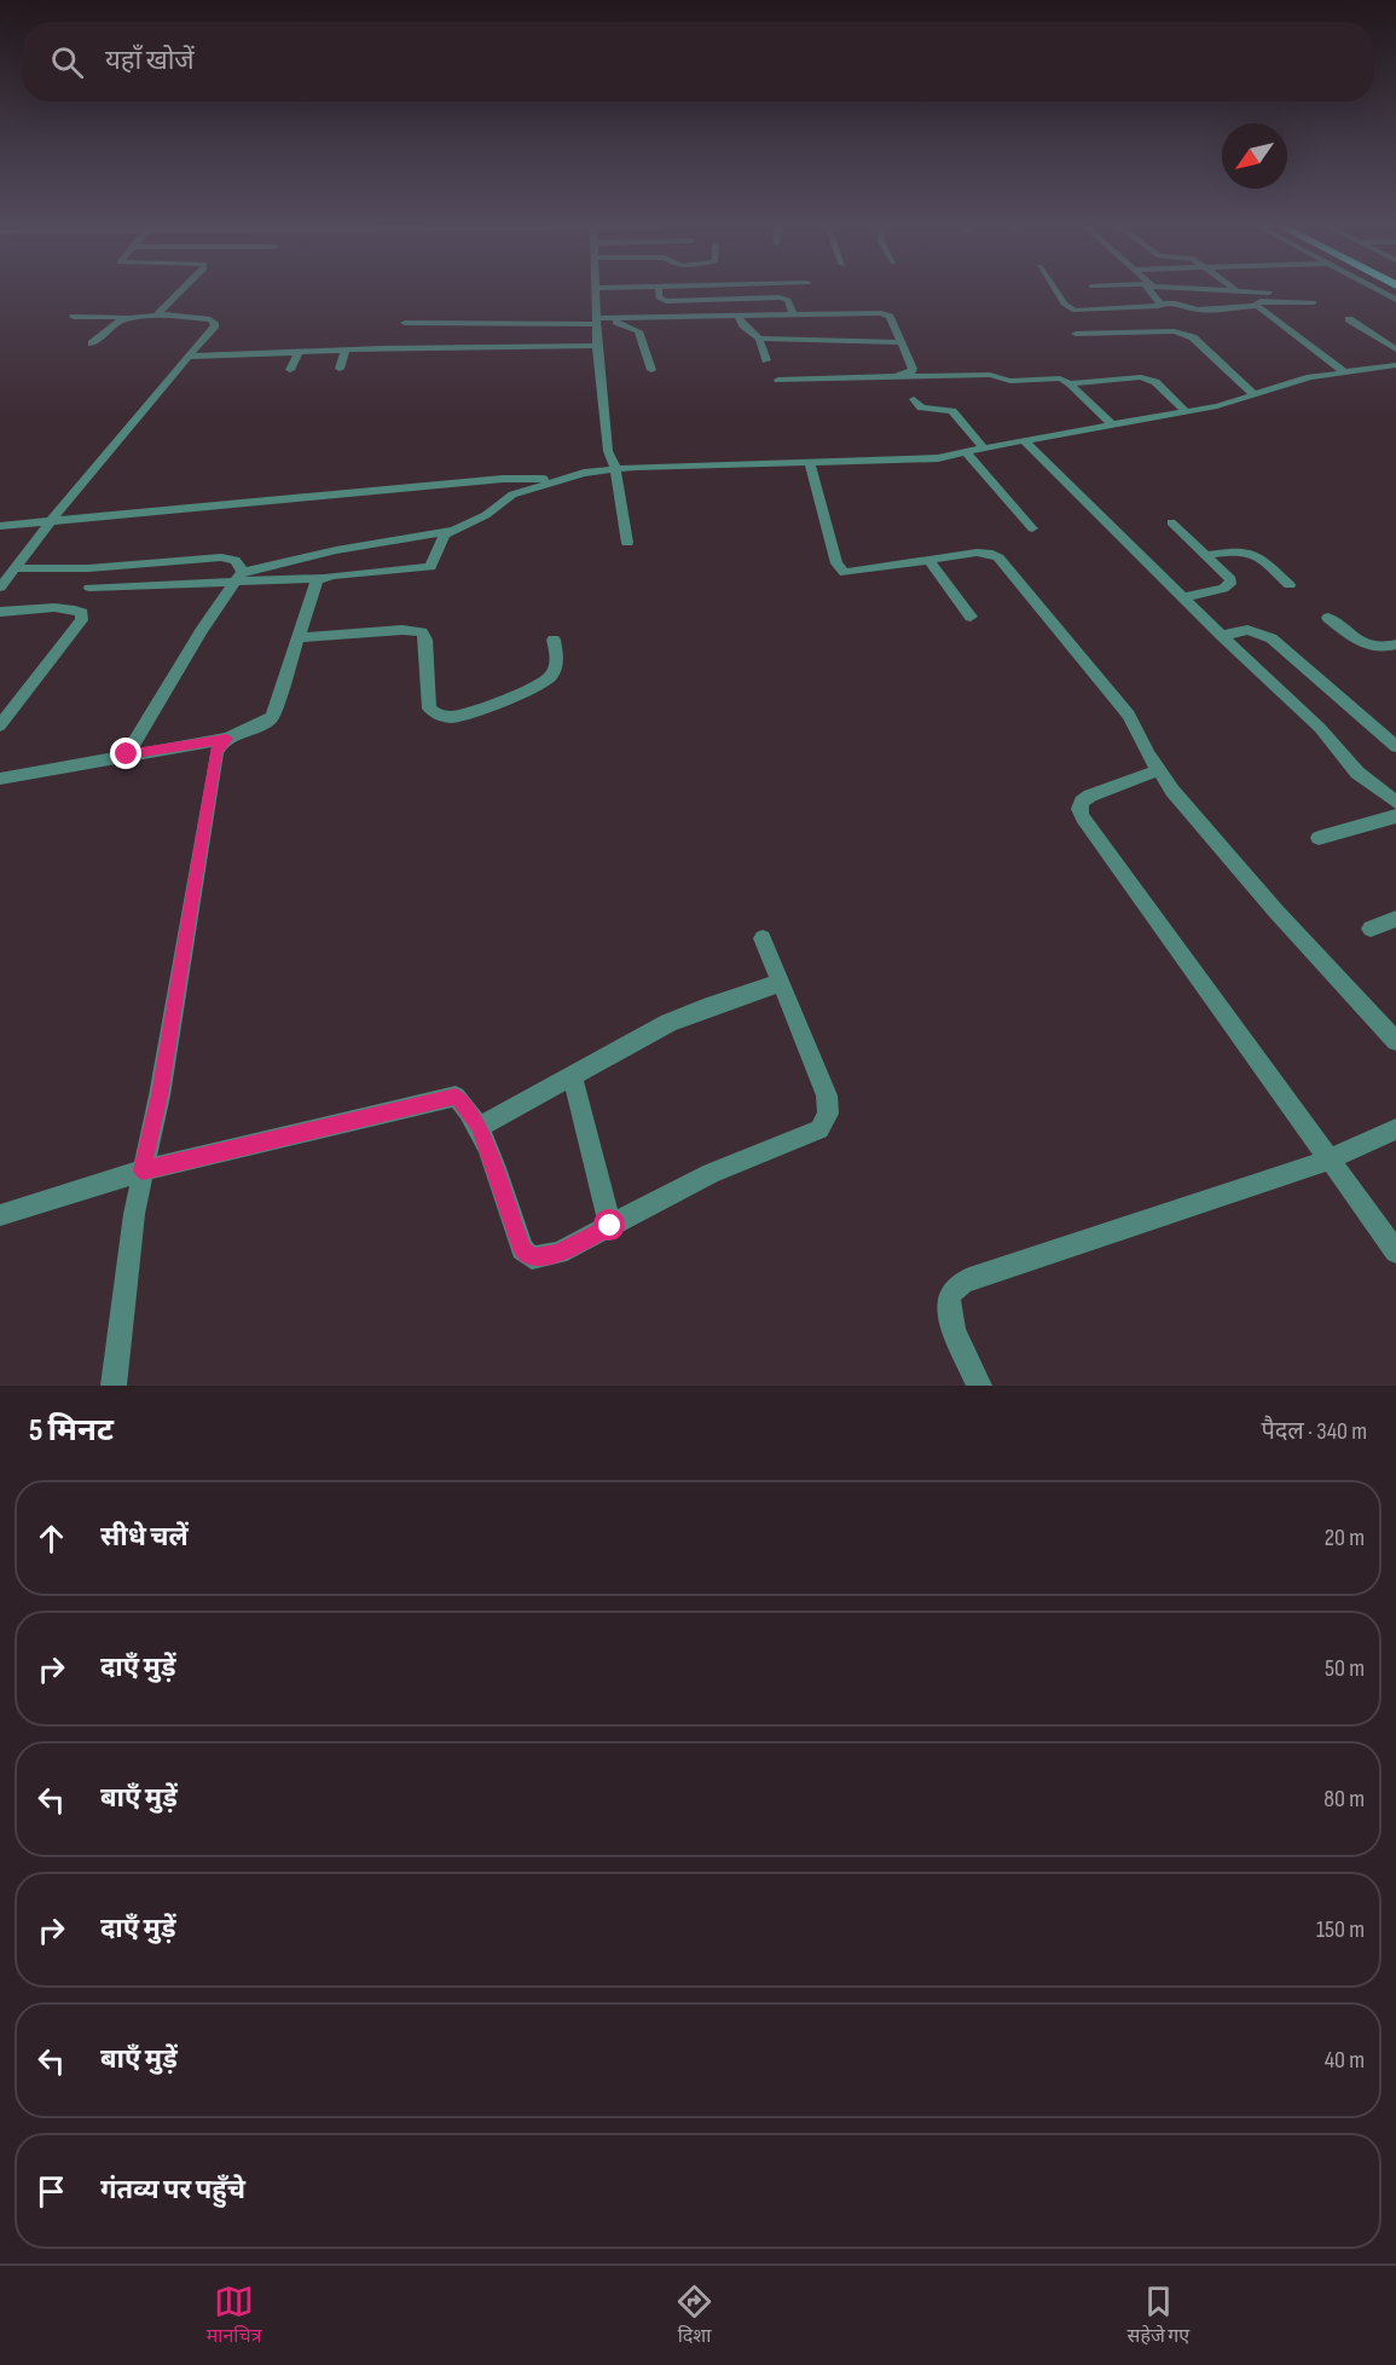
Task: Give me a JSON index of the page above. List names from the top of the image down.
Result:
{
  "north": "bottom left",
  "page": {
    "search": "यहाँ खोजें",
    "heading": ["5 मिनट", "पैदल · 340 m"],
    "list": [
      ["सीधे चलें", "20 m"],
      ["दाएँ मुड़ें", "50 m"],
      ["बाएँ मुड़ें", "80 m"],
      ["दाएँ मुड़ें", "150 m"],
      ["बाएँ मुड़ें", "40 m"],
      "गंतव्य पर पहुँचे"
    ],
    "nav": ["मानचित्र", "दिशा", "सहेजे गए"]
  }
}
